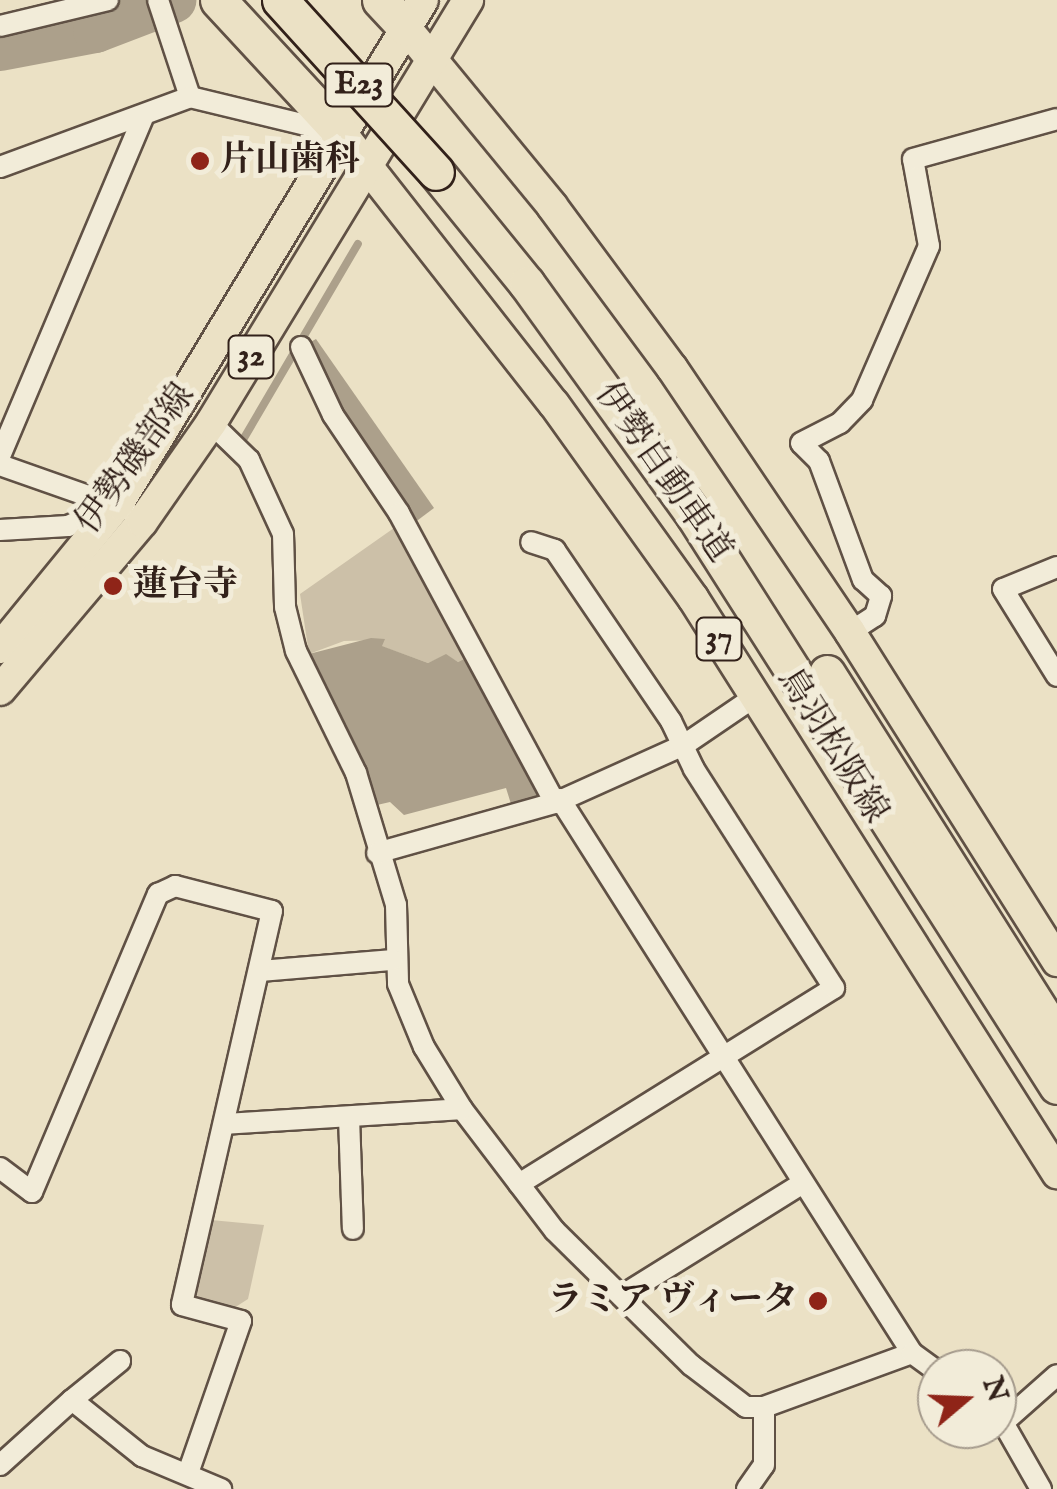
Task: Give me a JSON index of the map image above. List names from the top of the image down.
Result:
{
  "streets": {
    "highway": ["E23", "伊勢自動車道"],
    "main road": [
      "32",
      "伊勢磯部線",
      "37",
      "鳥羽松阪線"
    ]
  },
  "crossings": [
    ["E23", "伊勢磯部線"],
    ["E23", "鳥羽松阪線"],
    ["伊勢磯部線", "鳥羽松阪線"]
  ],
  "places": ["片山歯科", "蓮台寺", "ラミア ヴィータ"],
  "north": "right"
}
